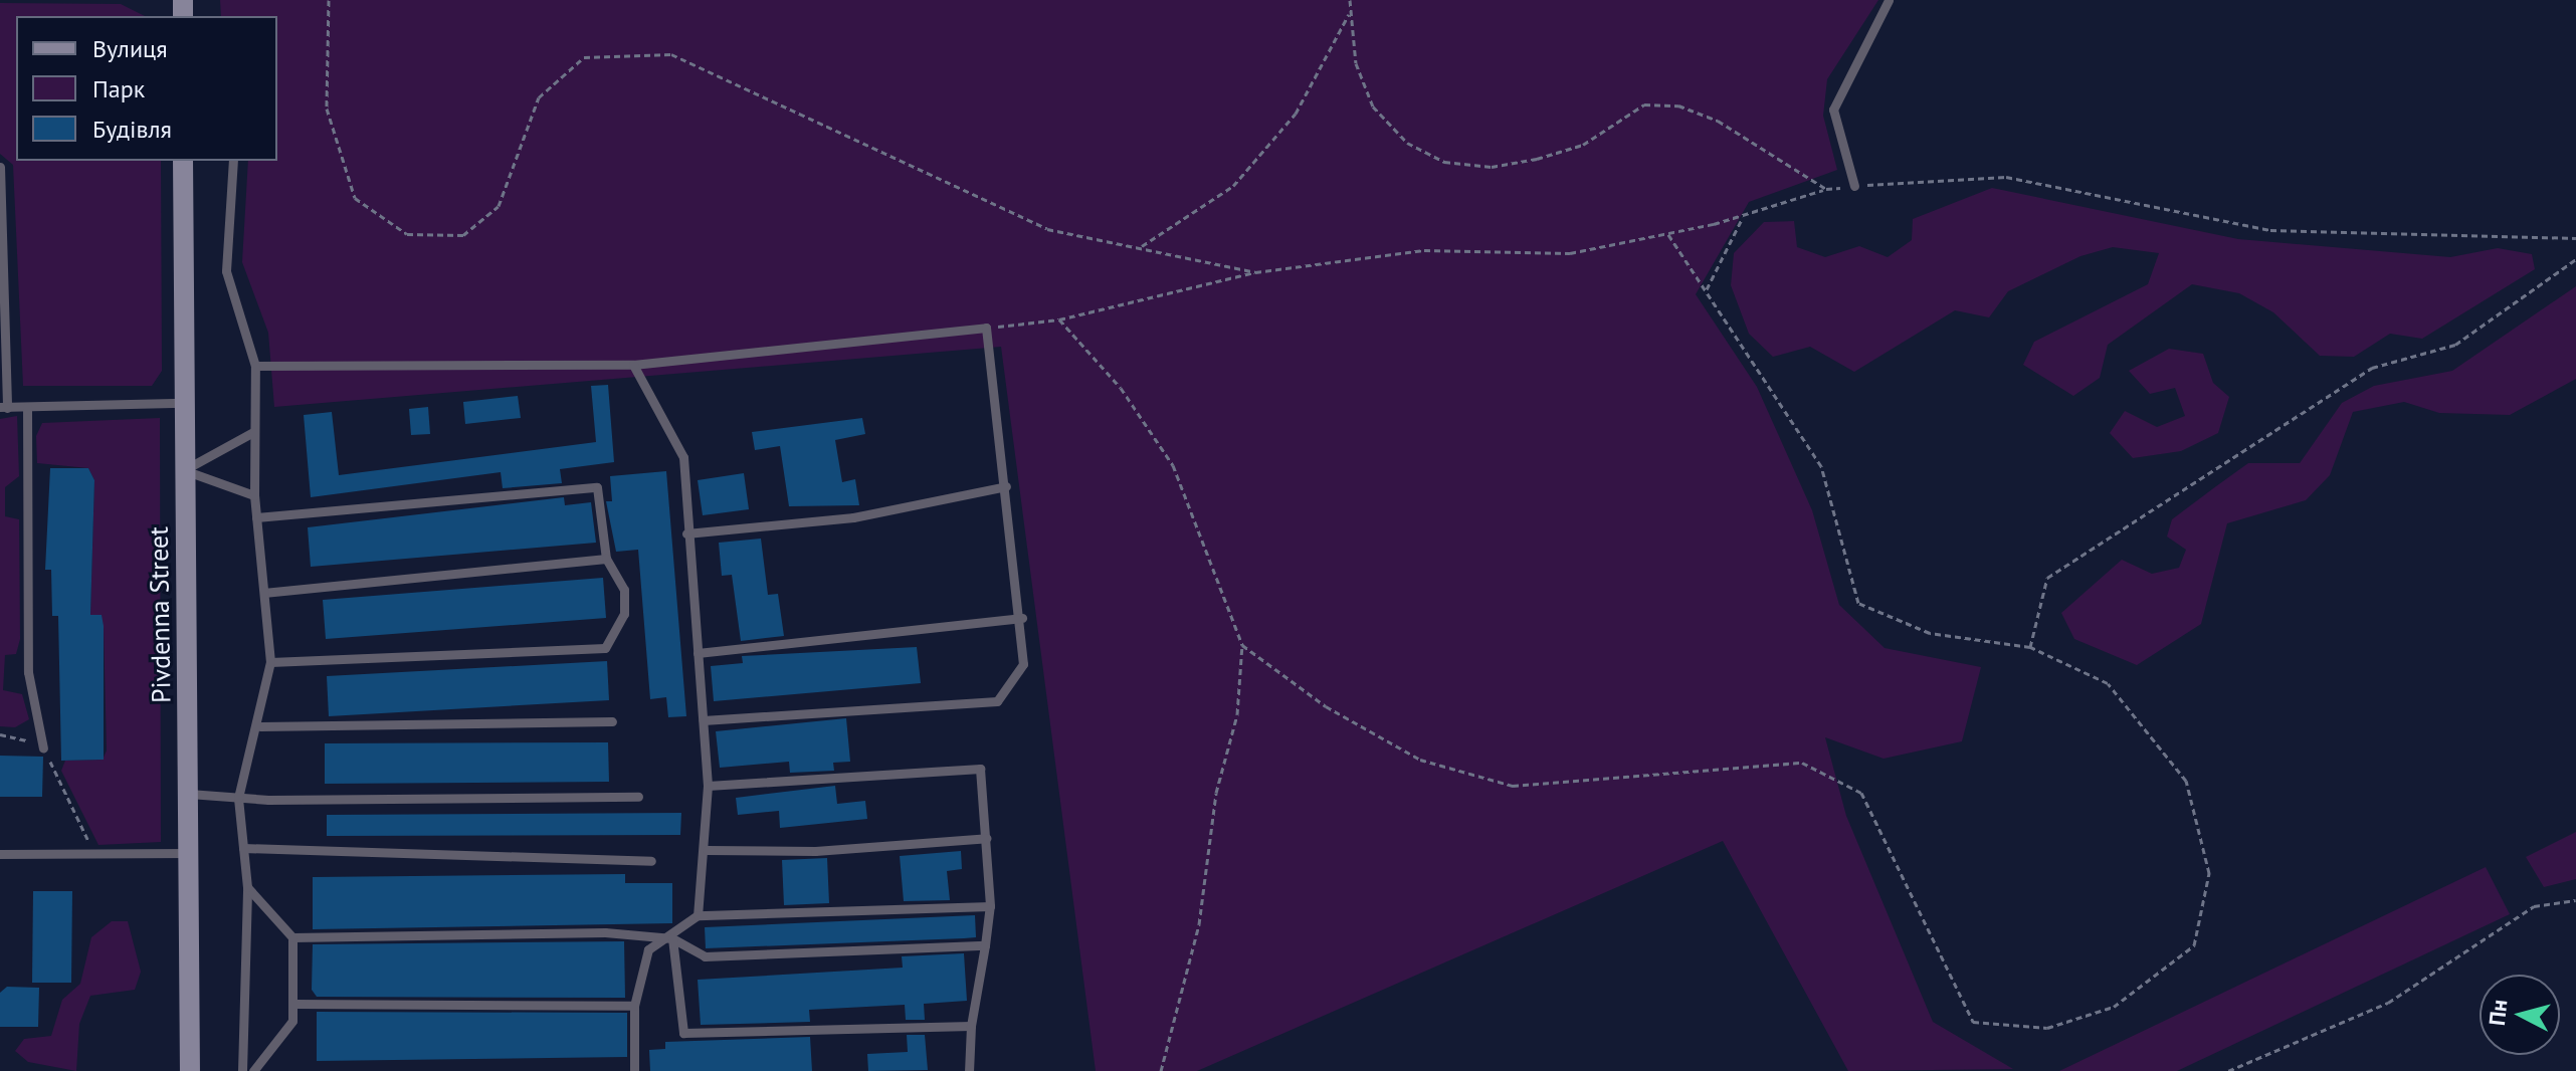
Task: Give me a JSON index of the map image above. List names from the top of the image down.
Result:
{
  "streets": {
    "street": ["Pivdenna Street"]
  },
  "legend": ["Вулиця", "Парк", "Будівля"],
  "north": "left"
}
